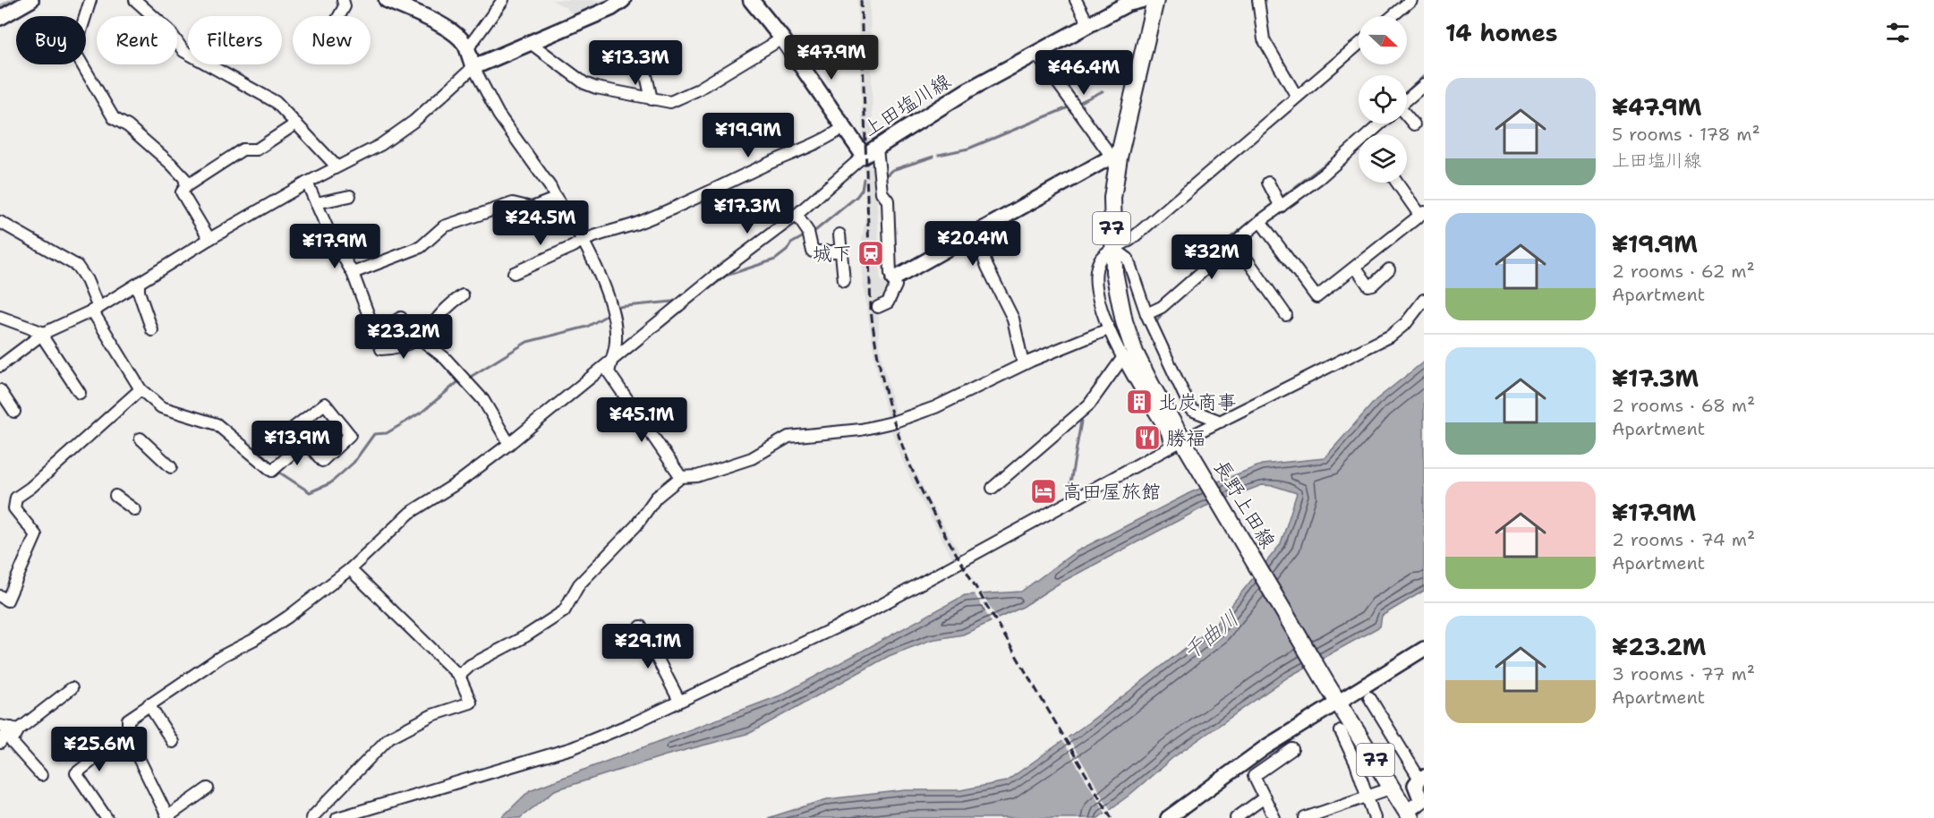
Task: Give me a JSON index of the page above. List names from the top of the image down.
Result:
{
  "streets": {
    "main road": ["上田塩川線", "77", "長野上田線"]
  },
  "water": ["千曲川"],
  "places": {
    "station": ["城下"],
    "building": ["北炭商事"],
    "restaurant": ["勝福"],
    "hotel": ["高田屋旅館"]
  },
  "north": "right",
  "page": {
    "heading": "14 homes",
    "chip": [
      "Buy",
      "Rent",
      "Filters",
      "New"
    ],
    "price": [
      "¥47.9M",
      "¥13.3M",
      "¥46.4M",
      "¥19.9M",
      "¥17.3M",
      "¥24.5M",
      "¥20.4M",
      "¥17.9M",
      "¥32M",
      "¥23.2M",
      "¥45.1M",
      "¥13.9M",
      "¥29.1M",
      "¥25.6M"
    ],
    "list": [
      {
        "name": "¥47.9M",
        "note": "5 rooms · 178 m² · 上田塩川線"
      },
      {
        "name": "¥19.9M",
        "note": "2 rooms · 62 m² · Apartment"
      },
      {
        "name": "¥17.3M",
        "note": "2 rooms · 68 m² · Apartment"
      },
      {
        "name": "¥17.9M",
        "note": "2 rooms · 74 m² · Apartment"
      },
      {
        "name": "¥23.2M",
        "note": "3 rooms · 77 m² · Apartment"
      }
    ]
  }
}
